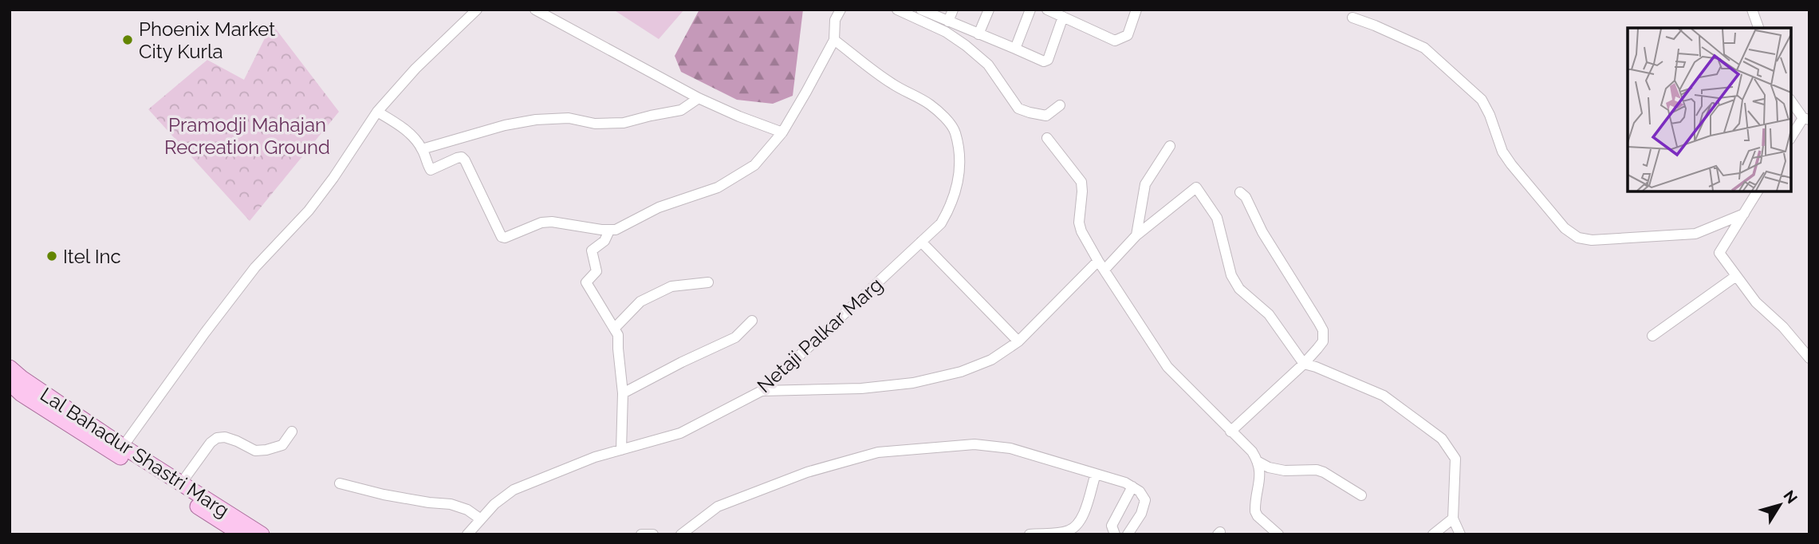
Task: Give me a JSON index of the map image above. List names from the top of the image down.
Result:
{
  "streets": {
    "main road": ["Lal Bahadur Shastri Marg"],
    "street": ["Netaji Palkar Marg"]
  },
  "parks": ["Pramodji Mahajan Recreation Ground"],
  "places": ["Phoenix Market City Kurla", "Itel Inc"],
  "north": "top right"
}
